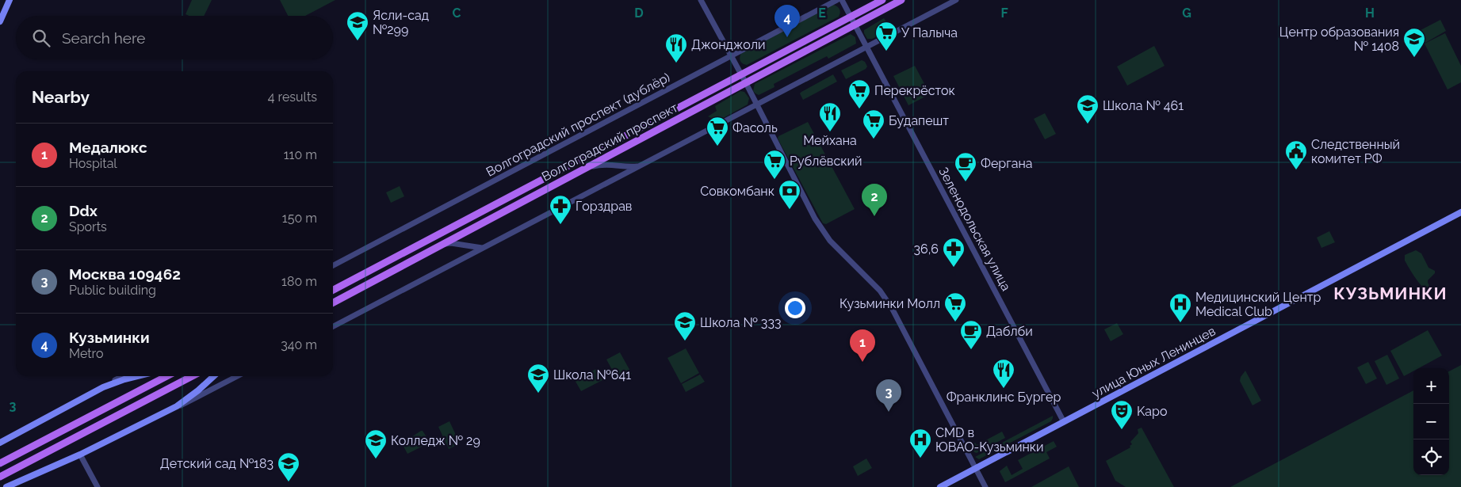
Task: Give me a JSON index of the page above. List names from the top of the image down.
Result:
{
  "streets": {
    "main road": ["Волгоградский проспект", "улица Юных Ленинцев"],
    "street": ["Волгоградский проспект (дублёр)", "Зеленодольская улица"]
  },
  "crossings": [
    ["Волгоградский проспект", "Зеленодольская улица"],
    ["Зеленодольская улица", "улица Юных Ленинцев"]
  ],
  "districts": ["КУЗЬМИНКИ"],
  "places": {
    "school or university": [
      "Ясли-сад №299",
      "Центр образования № 1408",
      "Школа № 461",
      "Школа № 333",
      "Школа №641",
      "Колледж № 29",
      "Детский сад №183"
    ],
    "supermarket": [
      "У Палыча",
      "Перекрёсток",
      "Будапешт",
      "Фасоль",
      "Рублёвский",
      "Кузьминки Молл"
    ],
    "restaurant": ["Джонджоли", "Мейхана", "Франклинс Бургер"],
    "public building": ["Следственный комитет РФ"],
    "cafe": ["Фергана", "Даблби"],
    "bank": ["Совкомбанк"],
    "pharmacy": ["Горздрав", "36,6"],
    "hospital": ["Медицинский Центр Medical Club", "CMD в ЮВАО-Кузьминки"],
    "theatre": ["Kapo"]
  },
  "page": {
    "pins": [
      "4",
      "2",
      "1",
      "3"
    ],
    "search": "Search here",
    "heading": ["Nearby", "4 results"],
    "list": [
      {
        "mark": "1",
        "name": "Медалюкс",
        "note": "Hospital",
        "value": "110 m"
      },
      {
        "mark": "2",
        "name": "Ddx",
        "note": "Sports",
        "value": "150 m"
      },
      {
        "mark": "3",
        "name": "Москва 109462",
        "note": "Public building",
        "value": "180 m"
      },
      {
        "mark": "4",
        "name": "Кузьминки",
        "note": "Metro",
        "value": "340 m"
      }
    ],
    "map_buttons": ["+", "−"]
  },
  "grid": {
    "columns": [
      "C",
      "D",
      "E",
      "F",
      "G",
      "H"
    ],
    "rows": ["3"]
  }
}
